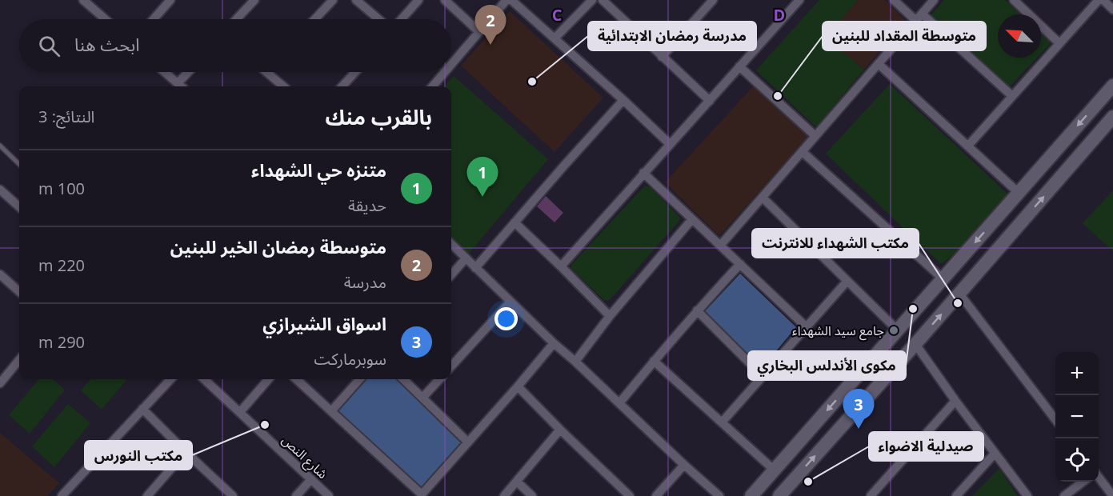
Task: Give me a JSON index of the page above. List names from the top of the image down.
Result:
{
  "streets": {
    "street": ["شارع النص"]
  },
  "places": [
    "مدرسة رمضان الابتدائية",
    "متوسطة المقداد للبنين",
    "مكتب الشهداء للانترنت",
    "مكوى الأندلس البخاري",
    "جامع سيد الشهداء",
    "مكتب النورس",
    "صيدلية الاضواء"
  ],
  "north": "top left",
  "page": {
    "pins": ["2", "1", "3"],
    "search": "ابحث هنا",
    "heading": ["بالقرب منك", "النتائج: 3"],
    "list": [
      {
        "mark": "1",
        "name": "متنزه حي الشهداء",
        "note": "حديقة",
        "value": "100 m"
      },
      {
        "mark": "2",
        "name": "متوسطة رمضان الخير للبنين",
        "note": "مدرسة",
        "value": "220 m"
      },
      {
        "mark": "3",
        "name": "اسواق الشيرازي",
        "note": "سوبرماركت",
        "value": "290 m"
      }
    ],
    "map_buttons": ["+", "−"]
  },
  "grid": {
    "columns": ["C", "D"]
  }
}
